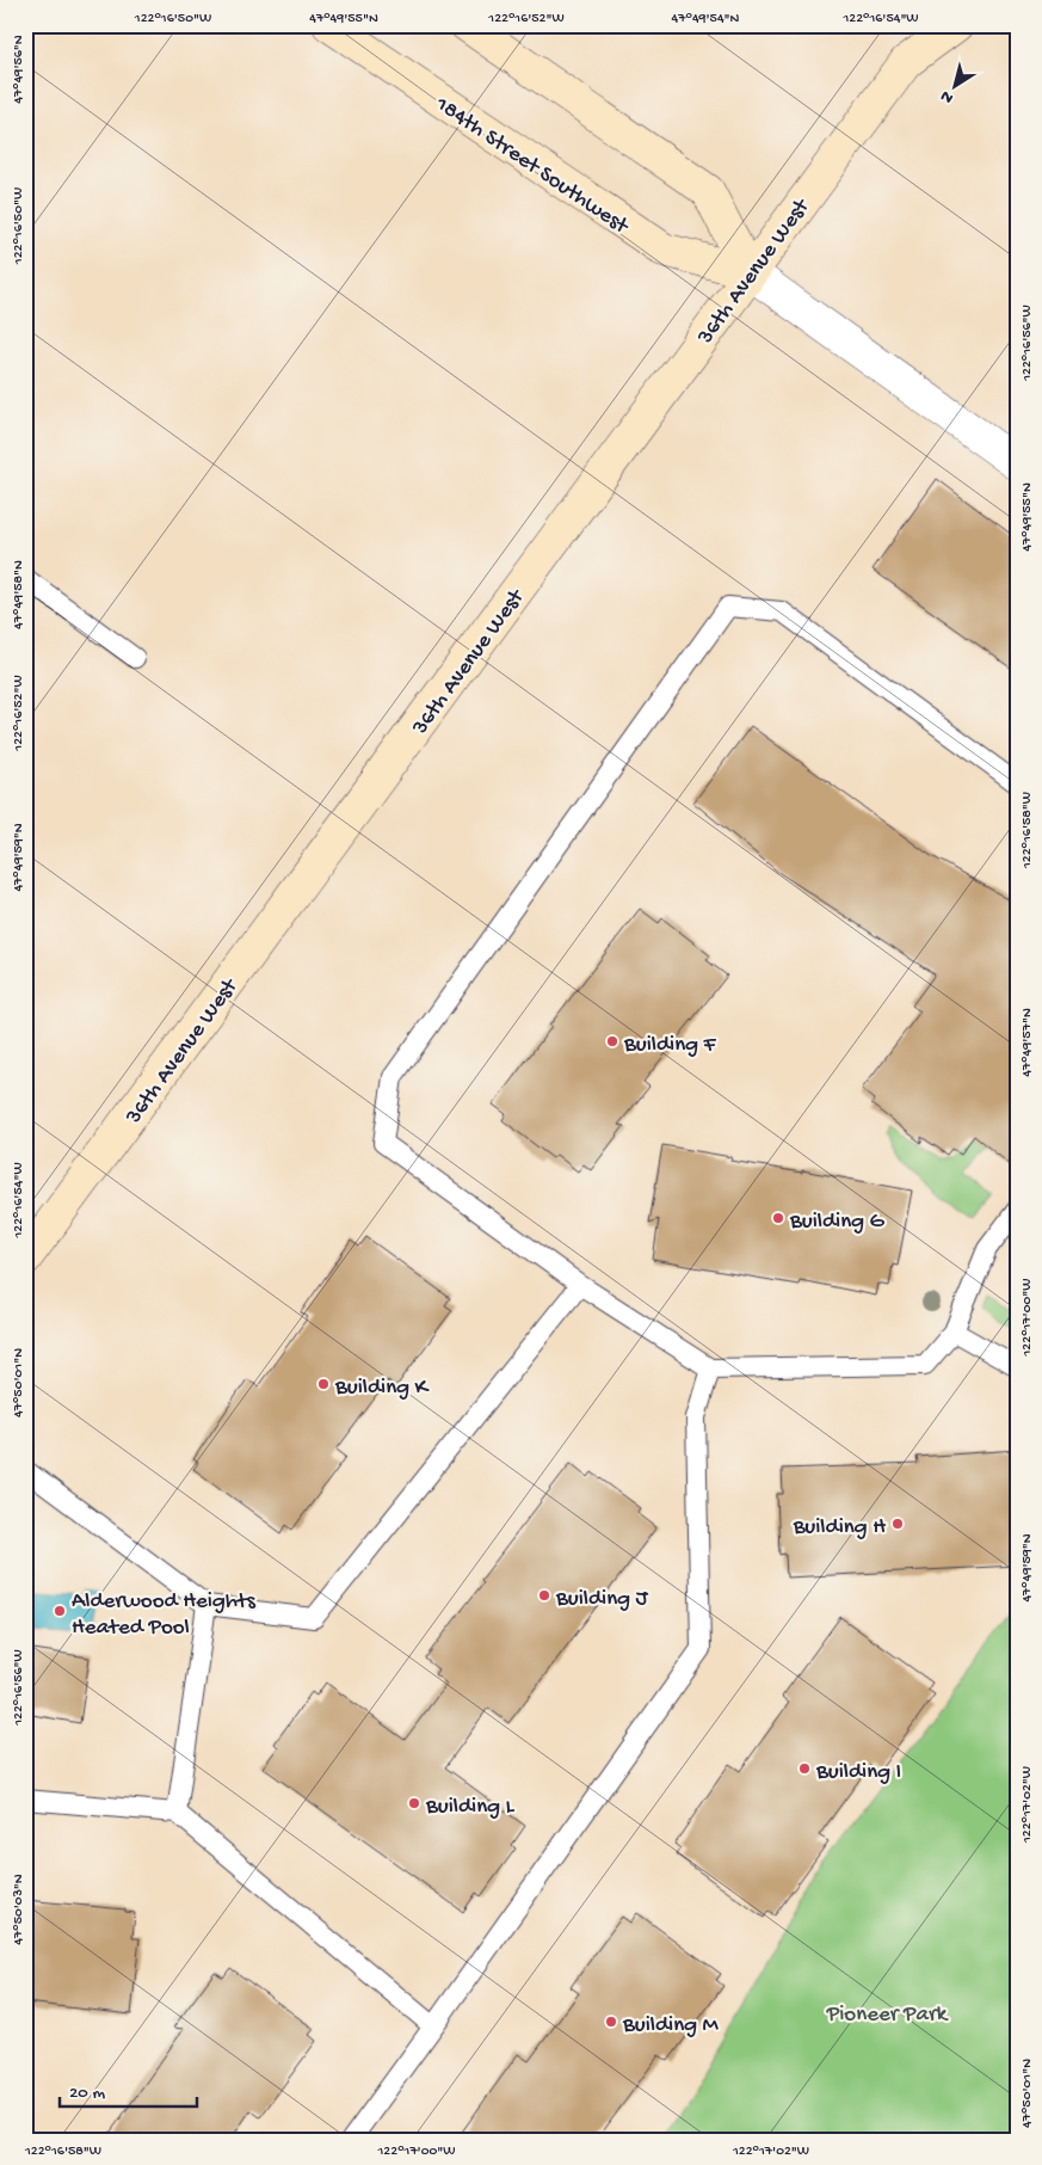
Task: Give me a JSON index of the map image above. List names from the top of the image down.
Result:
{
  "streets": {
    "main road": ["184th Street Southwest", "36th Avenue West"]
  },
  "crossings": [
    ["184th Street Southwest", "36th Avenue West"]
  ],
  "parks": ["Pioneer Park"],
  "places": [
    "Building F",
    "Building G",
    "Building K",
    "Building H",
    "Building J",
    "Alderwood Heights Heated Pool",
    "Building I",
    "Building L",
    "Building M"
  ],
  "scale_bar": "20 m",
  "north": "bottom left",
  "coordinates": [
    "122°16'50\"W",
    "47°49'55\"N",
    "122°16'52\"W",
    "47°49'54\"N",
    "122°16'54\"W",
    "47°49'56\"N",
    "122°16'56\"W",
    "47°49'58\"N",
    "122°16'58\"W",
    "47°49'59\"N",
    "47°49'57\"N",
    "122°17'00\"W",
    "47°50'01\"N",
    "122°17'02\"W",
    "47°50'03\"N"
  ]
}
